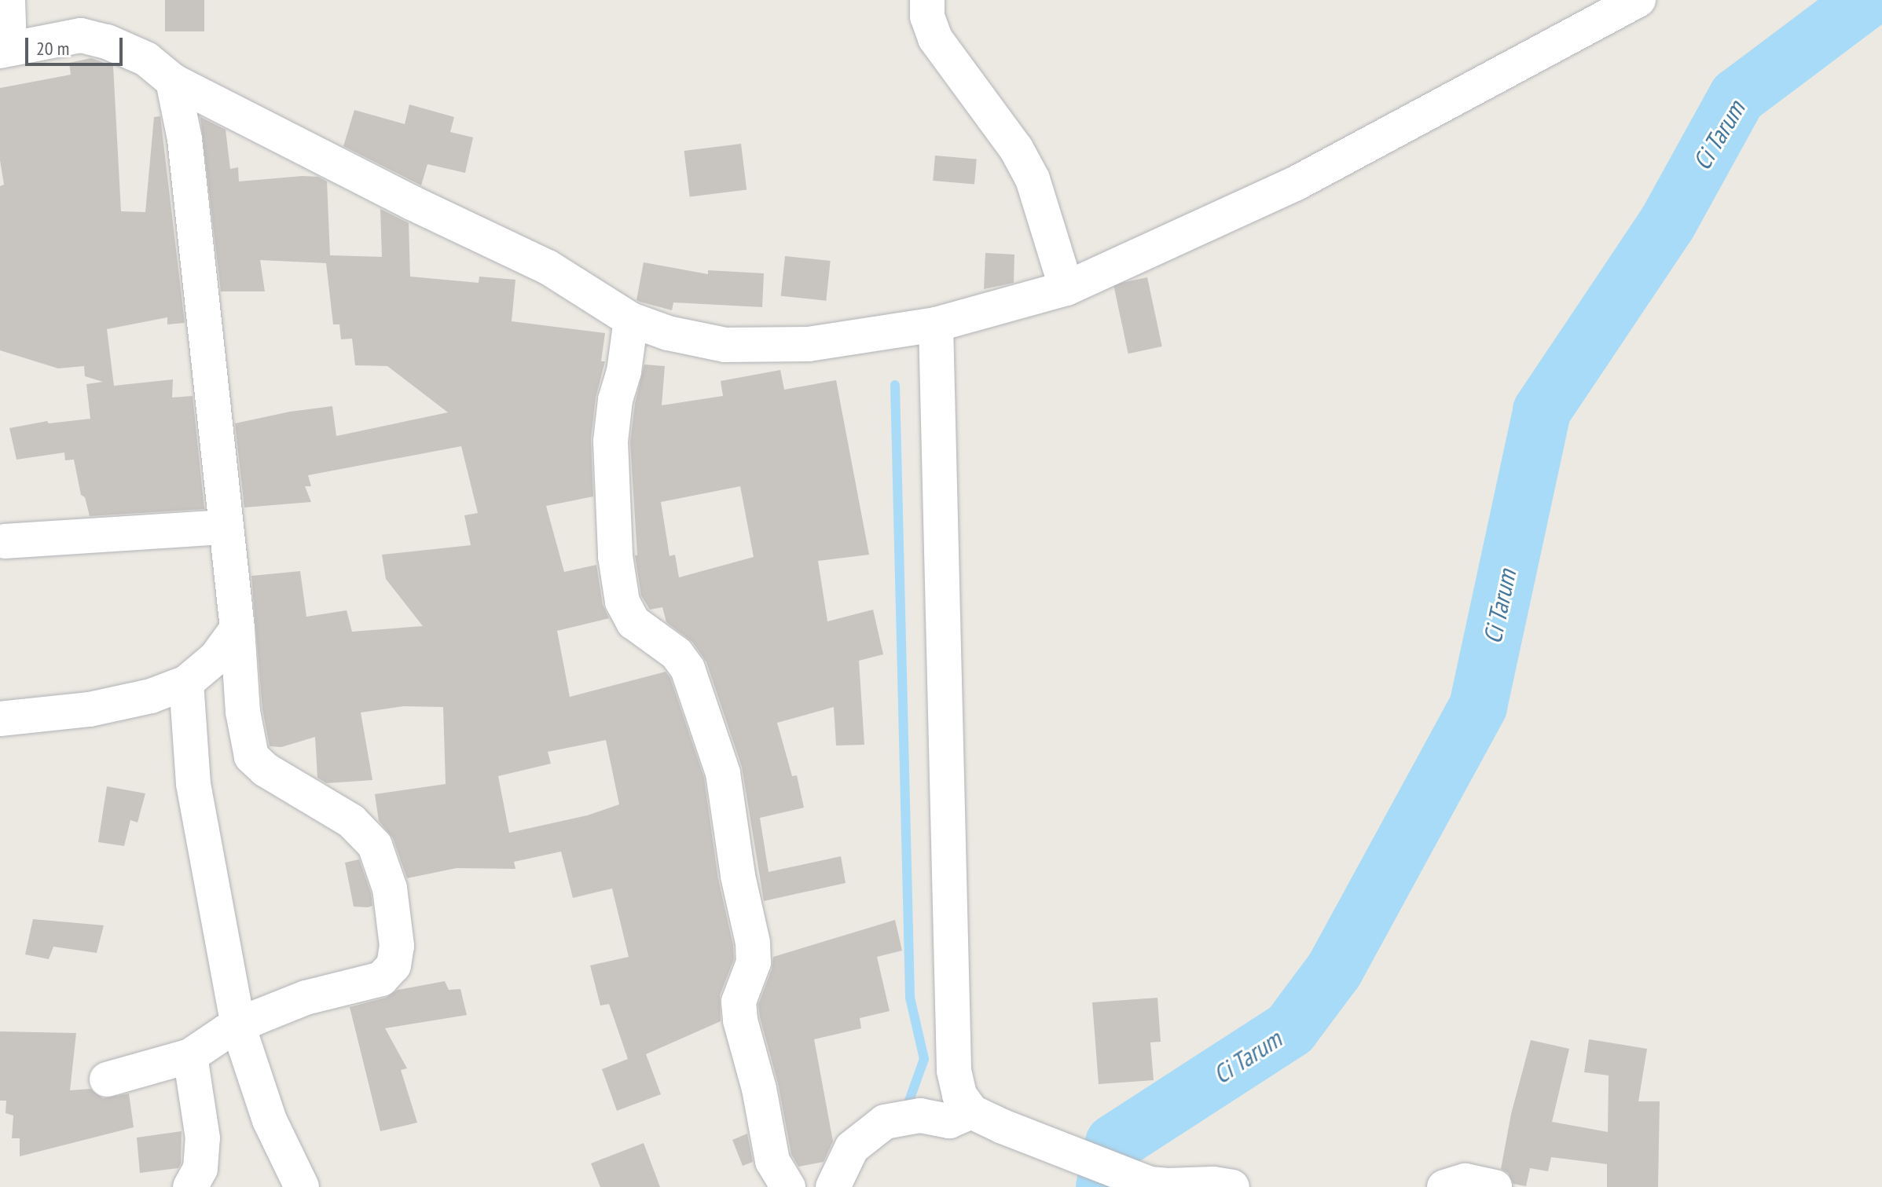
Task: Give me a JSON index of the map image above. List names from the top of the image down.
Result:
{
  "water": ["Ci Tarum"],
  "scale_bar": "20 m"
}
